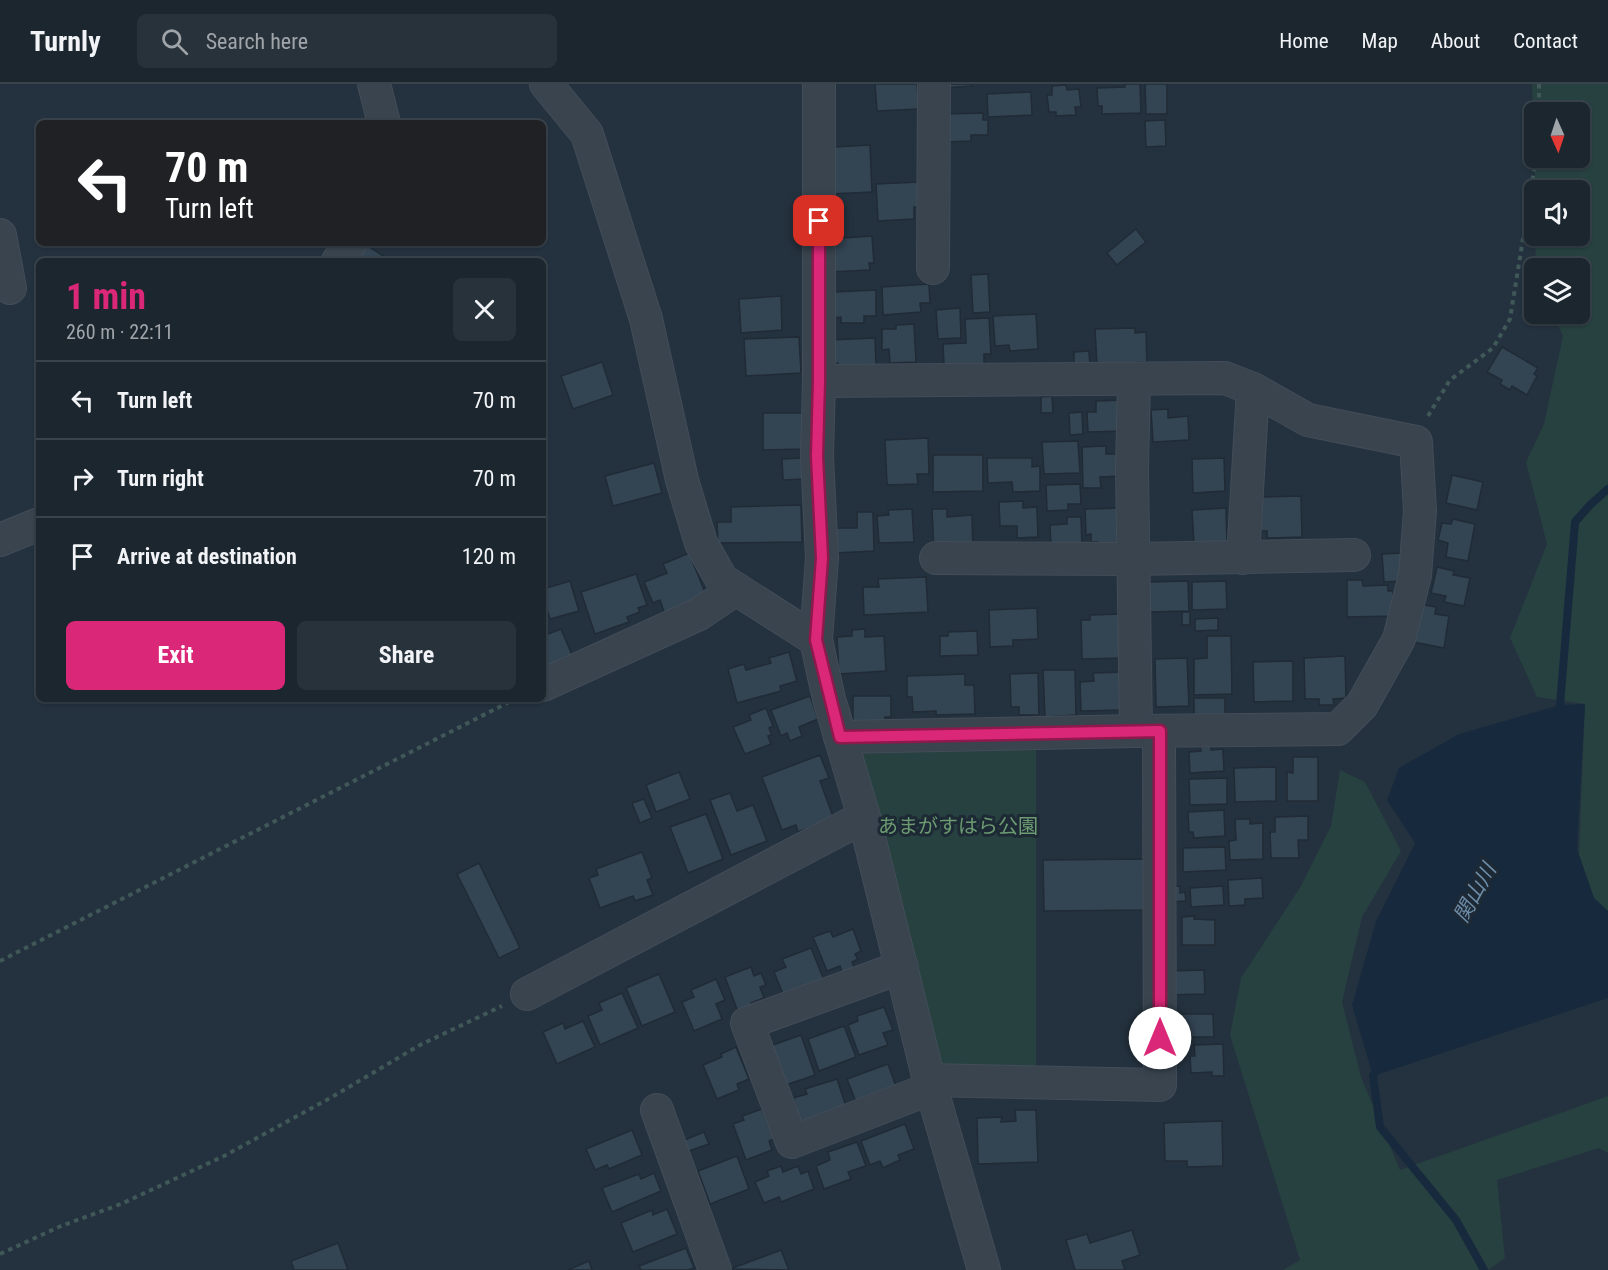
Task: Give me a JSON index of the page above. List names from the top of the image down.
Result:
{
  "water": ["関山川"],
  "parks": ["あまがすはら公園"],
  "north": "bottom",
  "page": {
    "header": "Turnly",
    "search": "Search here",
    "nav": [
      "Home",
      "Map",
      "About",
      "Contact"
    ],
    "turn": ["70 m", "Turn left"],
    "heading": ["1 min", "260 m · 22:11"],
    "list": [
      {
        "name": "Turn left",
        "value": "70 m"
      },
      {
        "name": "Turn right",
        "value": "70 m"
      },
      {
        "name": "Arrive at destination",
        "value": "120 m"
      }
    ],
    "buttons": ["Exit", "Share"]
  }
}
